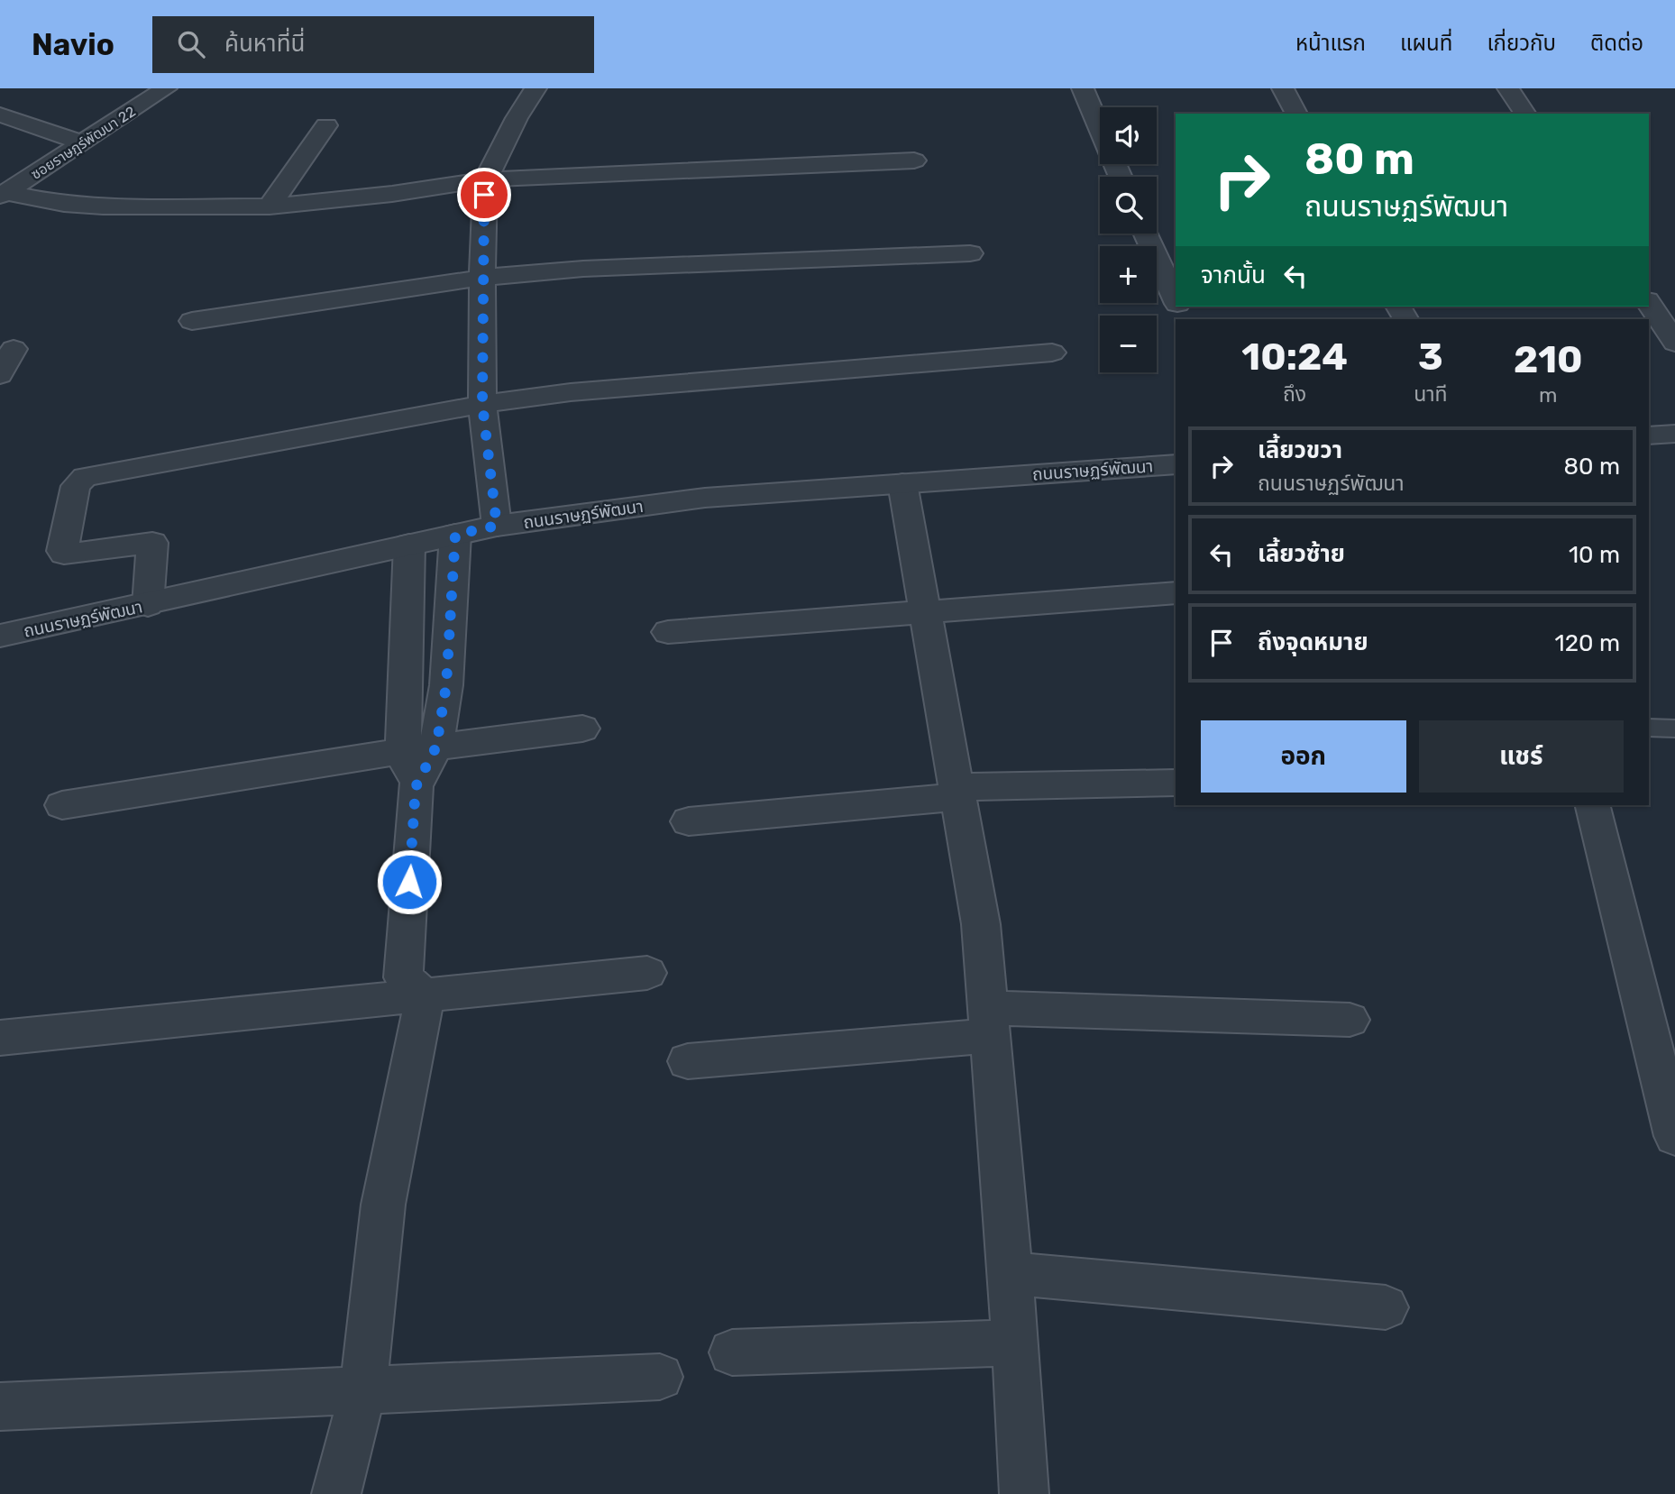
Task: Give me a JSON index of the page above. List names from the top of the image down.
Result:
{
  "streets": {
    "street": ["ซอยราษฎร์พัฒนา 22", "ถนนราษฏร์พัฒนา"]
  },
  "page": {
    "header": "Navio",
    "search": "ค้นหาที่นี่",
    "nav": [
      "หน้าแรก",
      "แผนที่",
      "เกี่ยวกับ",
      "ติดต่อ"
    ],
    "map_buttons": ["+", "−"],
    "turn": ["80 m", "ถนนราษฏร์พัฒนา"],
    "then": "จากนั้น",
    "eta": [
      "10:24",
      "ถึง",
      "3",
      "นาที",
      "210",
      "m"
    ],
    "list": [
      {
        "name": "เลี้ยวขวา",
        "note": "ถนนราษฏร์พัฒนา",
        "value": "80 m"
      },
      {
        "name": "เลี้ยวซ้าย",
        "value": "10 m"
      },
      {
        "name": "ถึงจุดหมาย",
        "value": "120 m"
      }
    ],
    "buttons": ["ออก", "แชร์"]
  }
}
